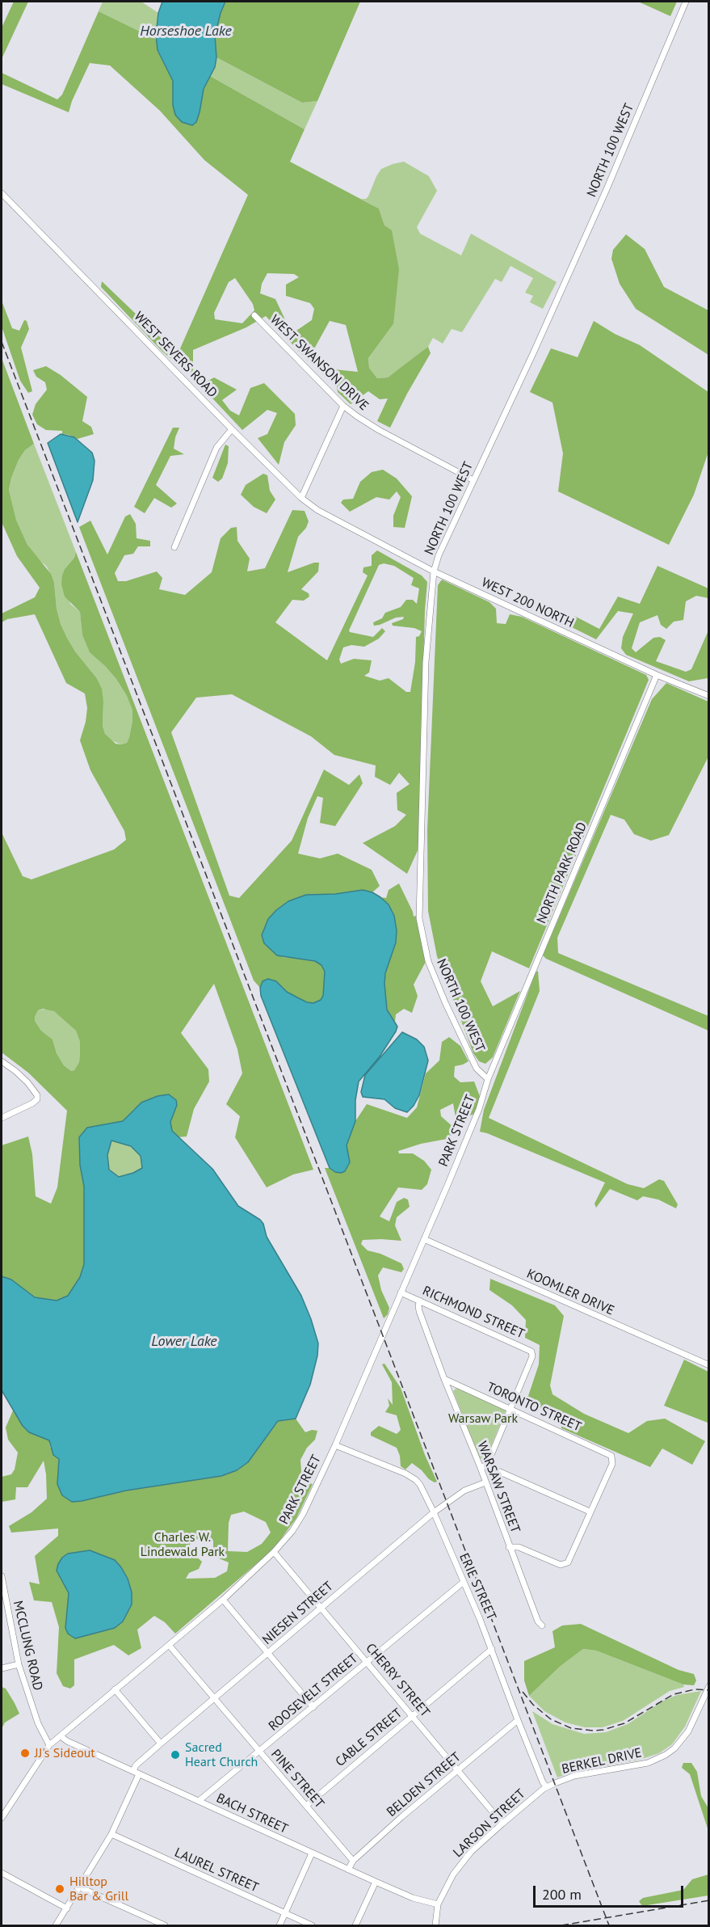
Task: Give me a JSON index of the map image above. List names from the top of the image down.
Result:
{
  "streets": {
    "street": [
      "NORTH 100 WEST",
      "WEST SEVERS ROAD",
      "WEST SWANSON DRIVE",
      "WEST 200 NORTH",
      "NORTH PARK ROAD",
      "PARK STREET",
      "KOOMLER DRIVE",
      "RICHMOND STREET",
      "TORONTO STREET",
      "WARSAW STREET",
      "ERIE STREET",
      "NIESEN STREET",
      "MCCLUNG ROAD",
      "CHERRY STREET",
      "ROOSEVELT STREET",
      "CABLE STREET",
      "BERKEL DRIVE",
      "PINE STREET",
      "BELDEN STREET",
      "BACH STREET",
      "LARSON STREET",
      "LAUREL STREET"
    ]
  },
  "crossings": [
    ["NORTH 100 WEST", "WEST SWANSON DRIVE"],
    ["NORTH 100 WEST", "WEST 200 NORTH"],
    ["NORTH 100 WEST", "NORTH PARK ROAD"],
    ["NORTH 100 WEST", "PARK STREET"],
    ["WEST SEVERS ROAD", "WEST 200 NORTH"],
    ["WEST 200 NORTH", "NORTH PARK ROAD"],
    ["NORTH PARK ROAD", "PARK STREET"],
    ["PARK STREET", "KOOMLER DRIVE"],
    ["PARK STREET", "RICHMOND STREET"],
    ["PARK STREET", "ERIE STREET"],
    ["PARK STREET", "MCCLUNG ROAD"],
    ["PARK STREET", "CHERRY STREET"],
    ["PARK STREET", "PINE STREET"],
    ["PARK STREET", "BACH STREET"],
    ["RICHMOND STREET", "TORONTO STREET"],
    ["RICHMOND STREET", "WARSAW STREET"],
    ["TORONTO STREET", "WARSAW STREET"],
    ["WARSAW STREET", "NIESEN STREET"],
    ["ERIE STREET", "NIESEN STREET"],
    ["ERIE STREET", "ROOSEVELT STREET"],
    ["ERIE STREET", "CABLE STREET"],
    ["ERIE STREET", "BERKEL DRIVE"],
    ["ERIE STREET", "BELDEN STREET"],
    ["ERIE STREET", "LARSON STREET"],
    ["NIESEN STREET", "CHERRY STREET"],
    ["NIESEN STREET", "PINE STREET"],
    ["NIESEN STREET", "BACH STREET"],
    ["CHERRY STREET", "ROOSEVELT STREET"],
    ["CHERRY STREET", "CABLE STREET"],
    ["CHERRY STREET", "BELDEN STREET"],
    ["CHERRY STREET", "LARSON STREET"],
    ["ROOSEVELT STREET", "PINE STREET"],
    ["ROOSEVELT STREET", "BACH STREET"],
    ["CABLE STREET", "PINE STREET"],
    ["BERKEL DRIVE", "LARSON STREET"],
    ["PINE STREET", "BELDEN STREET"],
    ["BELDEN STREET", "BACH STREET"],
    ["BACH STREET", "LARSON STREET"]
  ],
  "water": ["Horseshoe Lake", "Lower Lake"],
  "parks": ["Warsaw Park", "Charles W. Lindewald Park"],
  "places": ["JJ's Sideout", "Sacred Heart Church", "Hilltop Bar & Grill"],
  "scale_bar": "200 m"
}
